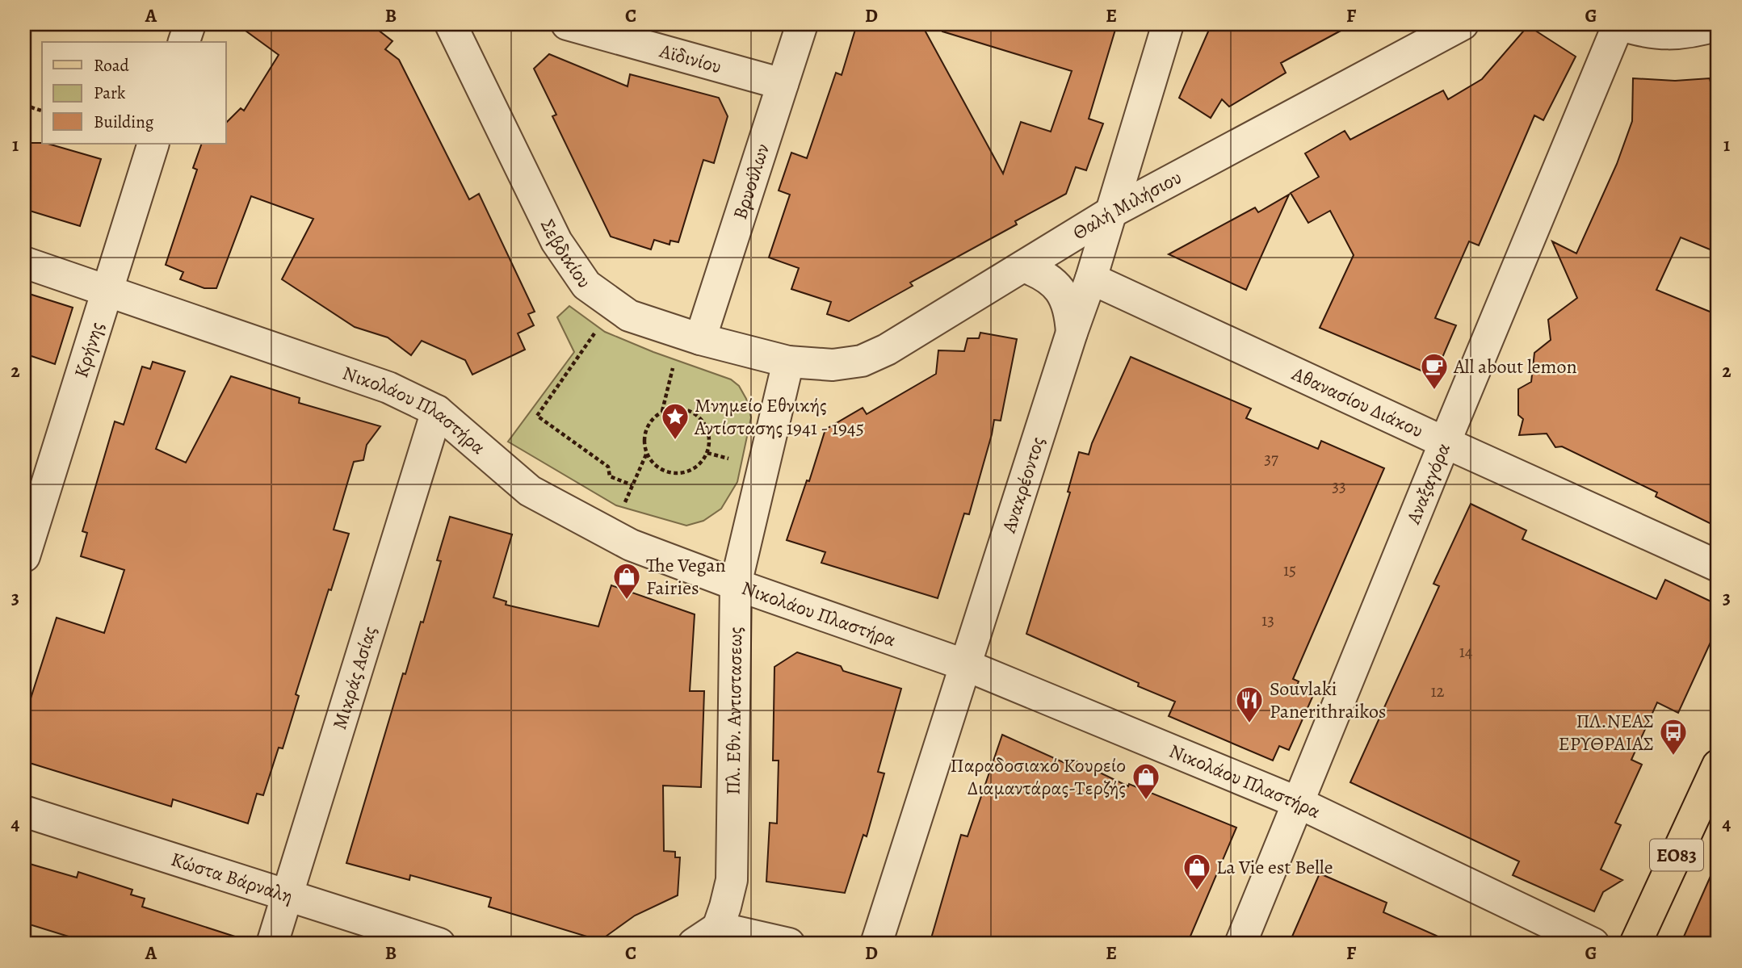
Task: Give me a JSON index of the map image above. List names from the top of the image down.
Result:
{
  "streets": {
    "main road": ["ΕΟ83"],
    "street": [
      "Αϊδινίου",
      "Βρυούλων",
      "Θαλή Μιλήσιου",
      "Σεβδικίου",
      "Κρήνης",
      "Αθανασίου Διάκου",
      "Νικολάου Πλαστήρα",
      "Αναξαγόρα",
      "Ανακρέοντος",
      "Μικράς Ασίας",
      "Πλ. Εθν. Αντιστασεως",
      "Κώστα Βάρναλη"
    ]
  },
  "crossings": [
    ["Αϊδινίου", "Βρυούλων"],
    ["Βρυούλων", "Σεβδικίου"],
    ["Θαλή Μιλήσιου", "Σεβδικίου"],
    ["Θαλή Μιλήσιου", "Ανακρέοντος"],
    ["Θαλή Μιλήσιου", "Πλ. Εθν. Αντιστασεως"],
    ["Σεβδικίου", "Πλ. Εθν. Αντιστασεως"],
    ["Κρήνης", "Νικολάου Πλαστήρα"],
    ["Αθανασίου Διάκου", "Αναξαγόρα"],
    ["Αθανασίου Διάκου", "Ανακρέοντος"],
    ["Νικολάου Πλαστήρα", "Αναξαγόρα"],
    ["Νικολάου Πλαστήρα", "Ανακρέοντος"],
    ["Νικολάου Πλαστήρα", "Μικράς Ασίας"],
    ["Νικολάου Πλαστήρα", "Πλ. Εθν. Αντιστασεως"],
    ["Μικράς Ασίας", "Κώστα Βάρναλη"]
  ],
  "places": {
    "cafe": ["All about lemon"],
    "place": ["Μνημείο Εθνικής Αντίστασης 1941 - 1945"],
    "shop": ["The Vegan Fairies", "Παραδοσιακό Κουρείο Διαμαντάρας-Τερζής", "La Vie est Belle"],
    "restaurant": ["Souvlaki Panerithraikos"],
    "bus stop": ["ΠΛ.ΝΕΑΣ ΕΡΥΘΡΑΙΑΣ"]
  },
  "house_numbers": [
    "37",
    "33",
    "15",
    "13",
    "14",
    "12"
  ],
  "legend": ["Road", "Park", "Building"],
  "grid": {
    "columns": [
      "A",
      "B",
      "C",
      "D",
      "E",
      "F",
      "G"
    ],
    "rows": [
      "1",
      "2",
      "3",
      "4"
    ]
  }
}
